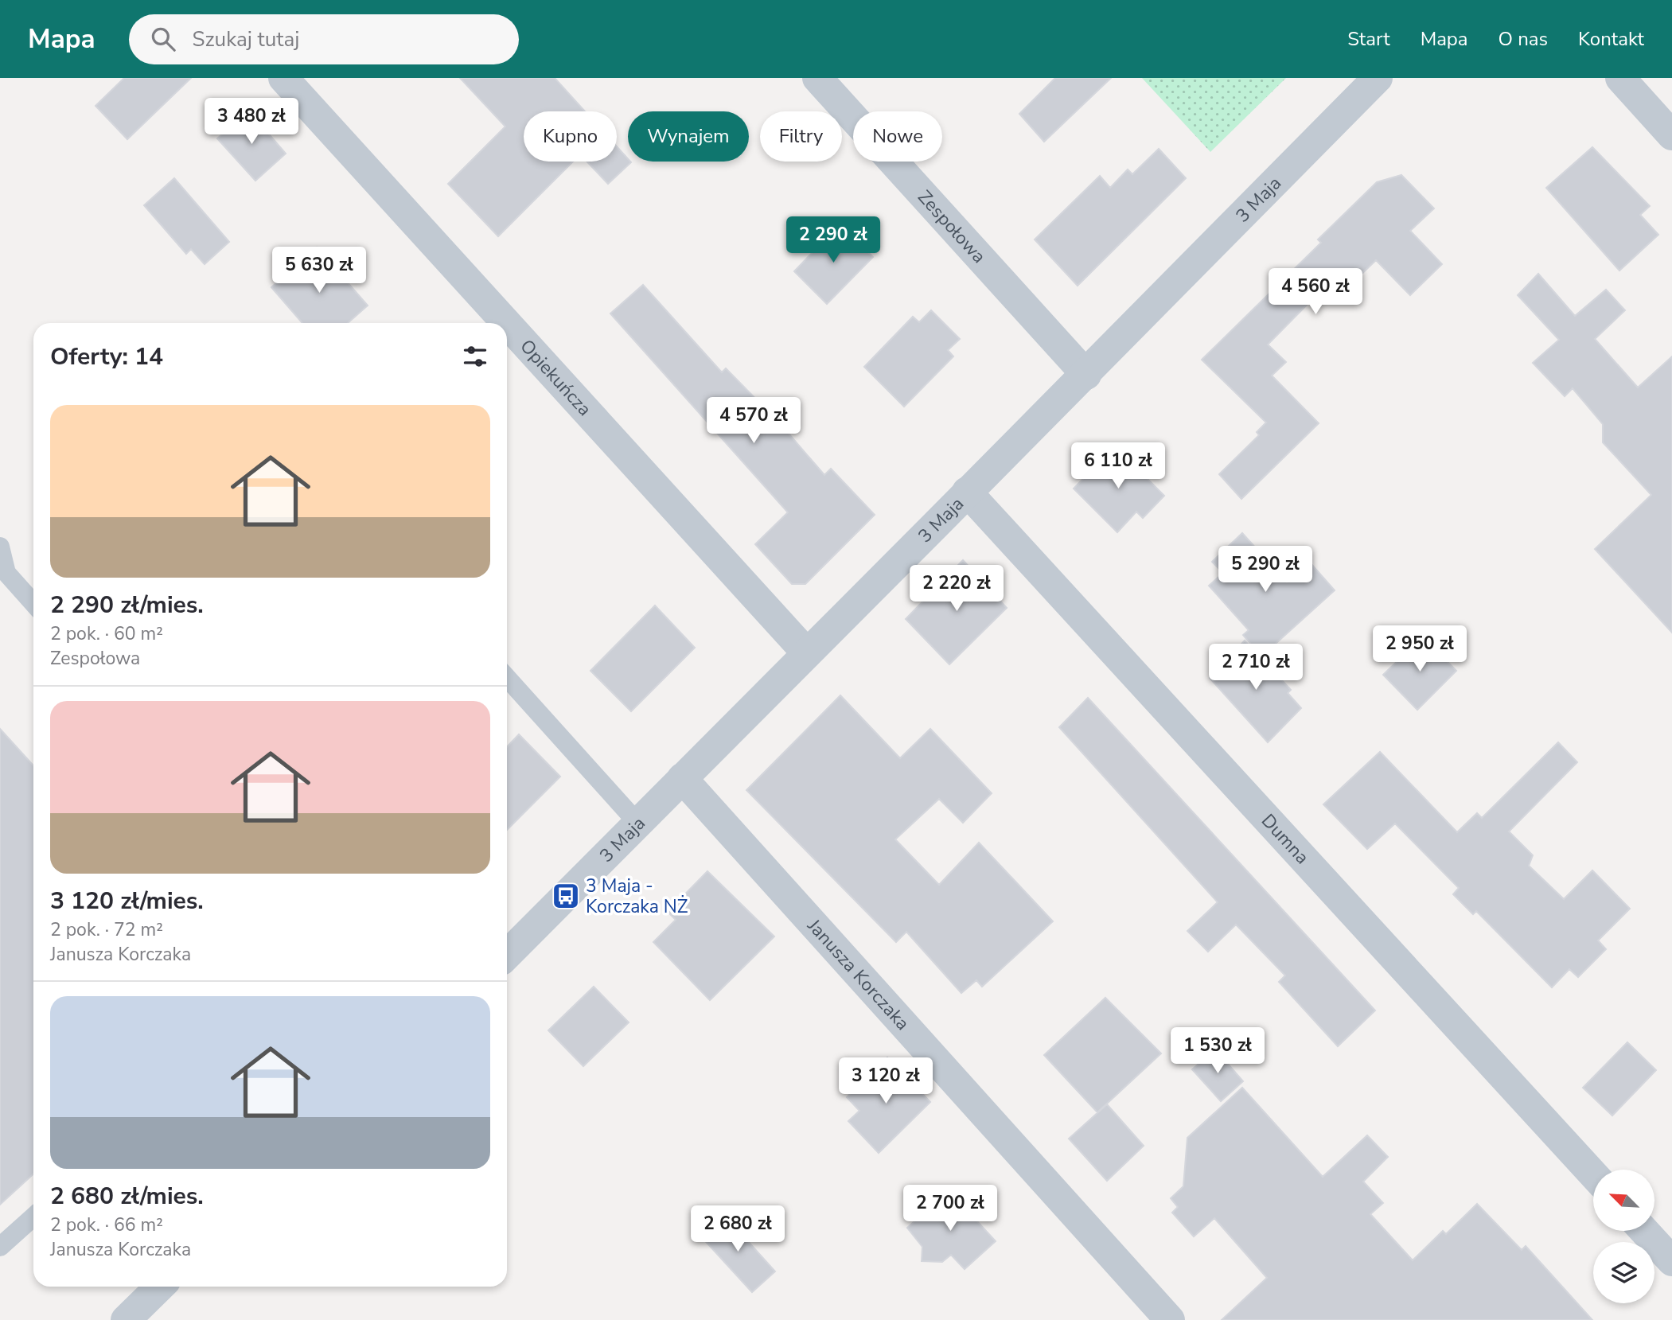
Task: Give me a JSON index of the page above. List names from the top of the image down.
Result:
{
  "streets": {
    "street": [
      "3 Maja",
      "Zespołowa",
      "Opiekuńcza",
      "Dumna",
      "Janusza Korczaka"
    ]
  },
  "crossings": [
    ["3 Maja", "Zespołowa"],
    ["3 Maja", "Opiekuńcza"],
    ["3 Maja", "Dumna"],
    ["3 Maja", "Janusza Korczaka"]
  ],
  "places": {
    "bus stop": ["3 Maja - Korczaka NŻ"]
  },
  "north": "top left",
  "page": {
    "header": "Mapa",
    "search": "Szukaj tutaj",
    "nav": [
      "Start",
      "Mapa",
      "O nas",
      "Kontakt"
    ],
    "price": [
      "3 480 zł",
      "2 290 zł",
      "5 630 zł",
      "4 560 zł",
      "4 570 zł",
      "6 110 zł",
      "5 290 zł",
      "2 220 zł",
      "2 950 zł",
      "2 710 zł",
      "1 530 zł",
      "3 120 zł",
      "2 700 zł",
      "2 680 zł"
    ],
    "chip": [
      "Kupno",
      "Wynajem",
      "Filtry",
      "Nowe"
    ],
    "heading": "Oferty: 14",
    "list": [
      {
        "name": "2 290 zł/mies.",
        "note": "2 pok. · 60 m² · Zespołowa"
      },
      {
        "name": "3 120 zł/mies.",
        "note": "2 pok. · 72 m² · Janusza Korczaka"
      },
      {
        "name": "2 680 zł/mies.",
        "note": "2 pok. · 66 m² · Janusza Korczaka"
      }
    ]
  }
}
